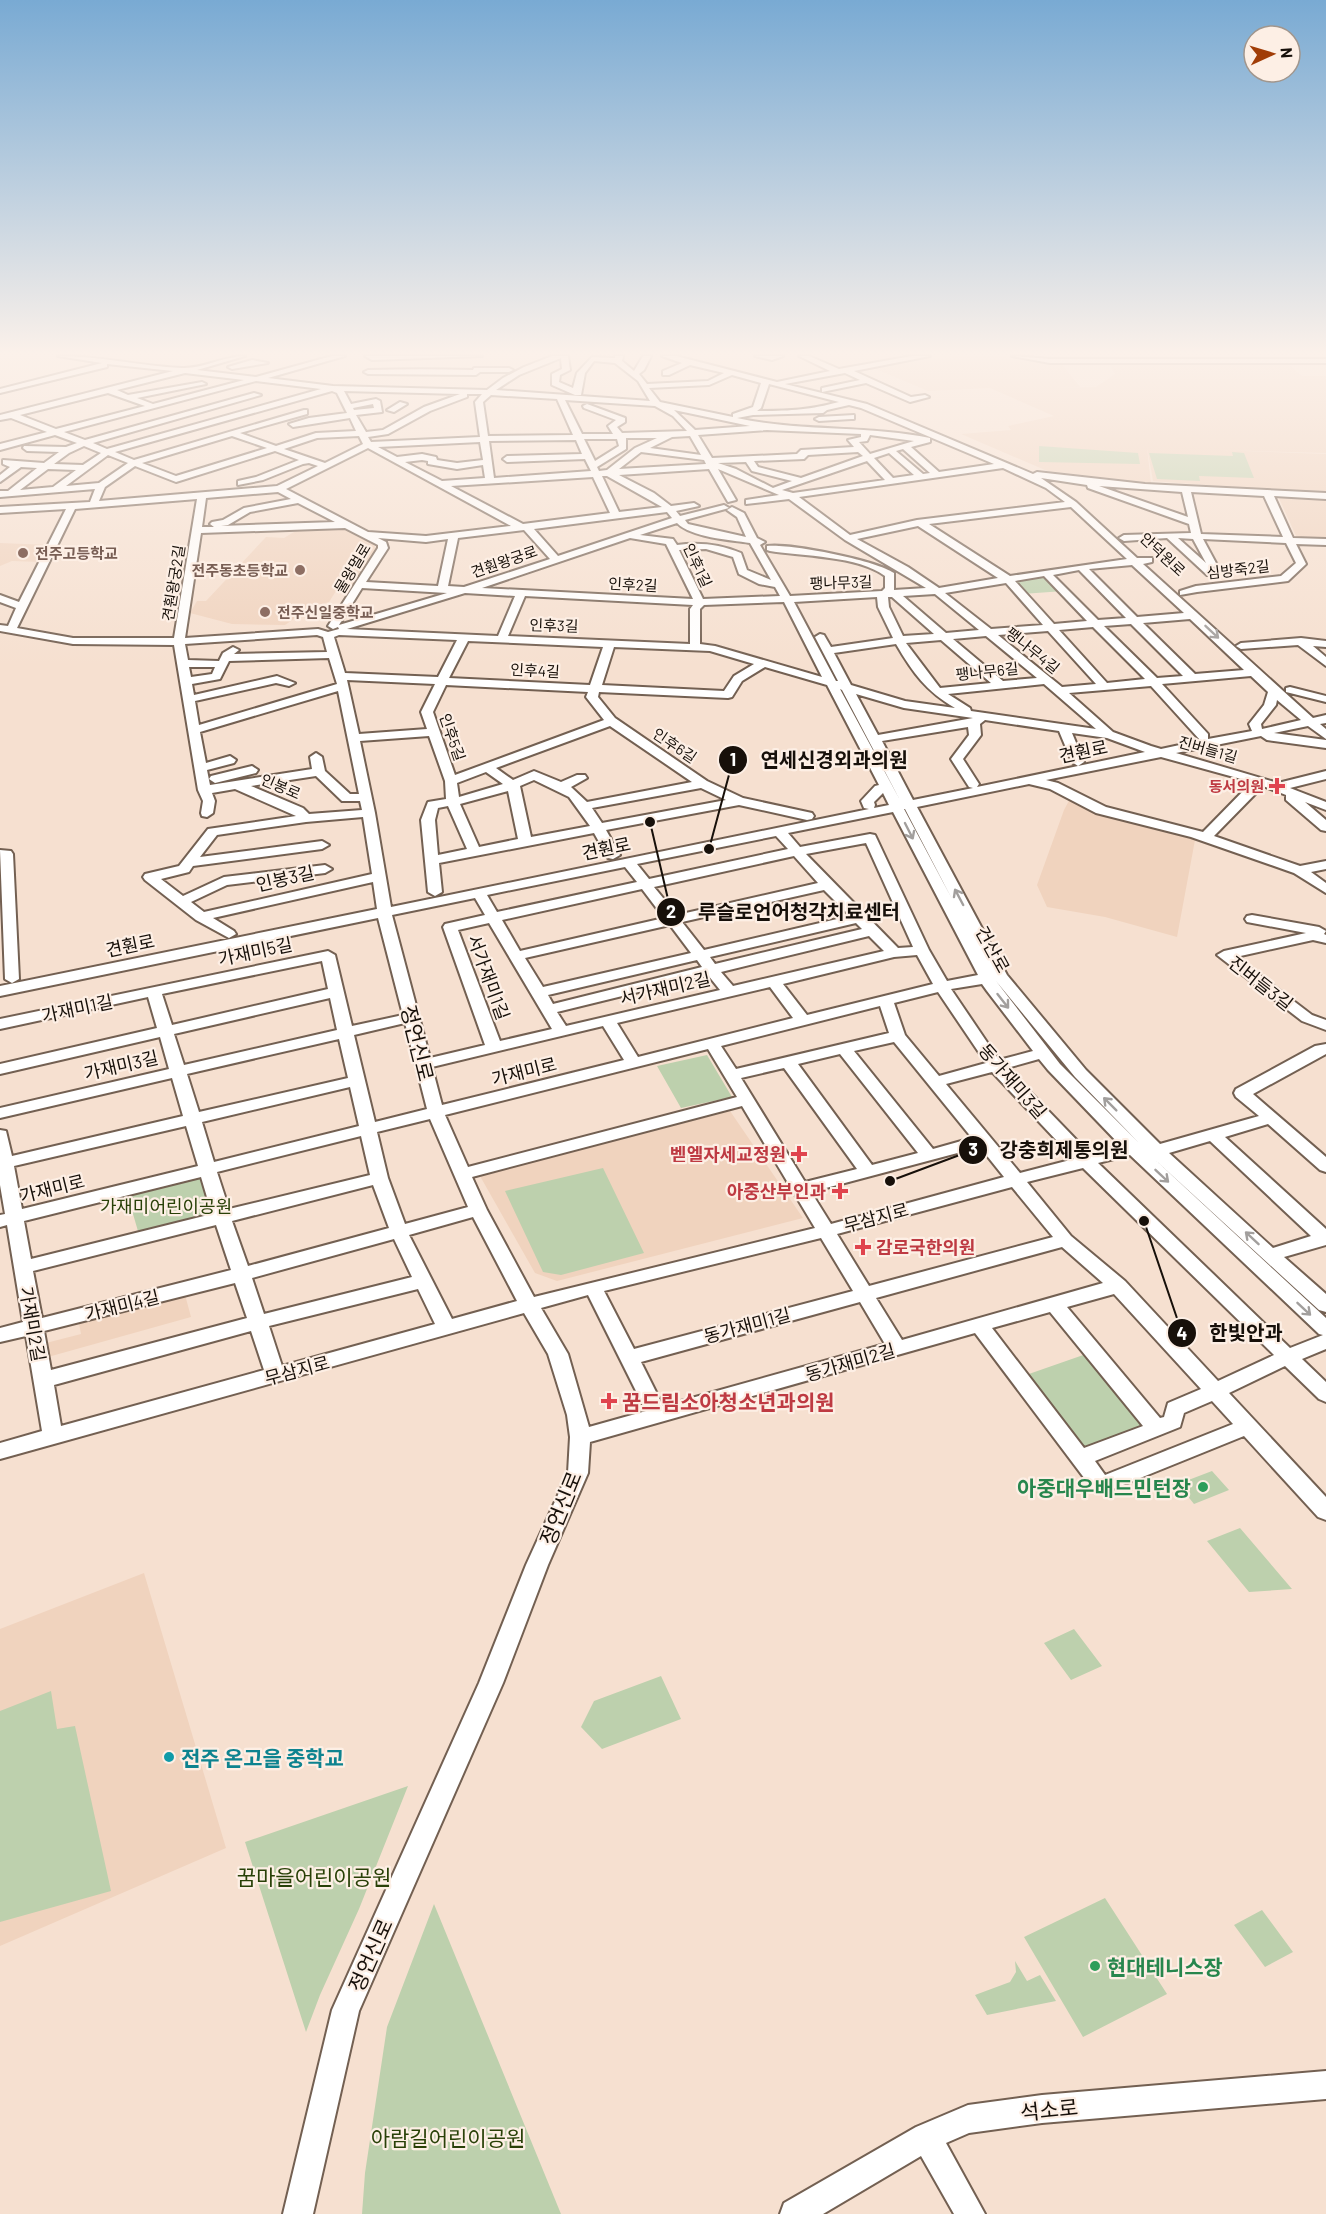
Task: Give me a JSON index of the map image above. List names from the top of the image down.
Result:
{
  "streets": {
    "street": [
      "안덕원로",
      "견훤왕궁로",
      "인후1길",
      "물왕멀로",
      "심방죽2길",
      "팽나무3길",
      "견훤왕궁2길",
      "인후2길",
      "인후3길",
      "팽나무4길",
      "인후4길",
      "팽나무6길",
      "인후5길",
      "인후6길",
      "진버들1길",
      "견훤로",
      "인봉로",
      "인봉3길",
      "건산로",
      "가재미5길",
      "서가재미1길",
      "진버들3길",
      "서가재미2길",
      "가재미1길",
      "정언신로",
      "가재미3길",
      "가재미로",
      "동가재미3길",
      "무삼지로",
      "가재미4길",
      "가재미2길",
      "동가재미1길",
      "동가재미2길",
      "석소로"
    ]
  },
  "crossings": [
    ["안덕원로", "심방죽2길"],
    ["안덕원로", "팽나무3길"],
    ["안덕원로", "팽나무4길"],
    ["안덕원로", "견훤로"],
    ["견훤왕궁로", "인후1길"],
    ["견훤왕궁로", "물왕멀로"],
    ["견훤왕궁로", "견훤왕궁2길"],
    ["견훤왕궁로", "인후2길"],
    ["견훤왕궁로", "인후3길"],
    ["견훤왕궁로", "건산로"],
    ["견훤왕궁로", "정언신로"],
    ["인후1길", "인후2길"],
    ["인후1길", "인후3길"],
    ["물왕멀로", "견훤왕궁2길"],
    ["물왕멀로", "인후2길"],
    ["물왕멀로", "인후3길"],
    ["물왕멀로", "정언신로"],
    ["팽나무3길", "인후2길"],
    ["팽나무3길", "팽나무4길"],
    ["팽나무3길", "건산로"],
    ["인후2길", "건산로"],
    ["인후3길", "인후4길"],
    ["인후3길", "팽나무6길"],
    ["인후3길", "인후5길"],
    ["인후3길", "건산로"],
    ["인후3길", "정언신로"],
    ["팽나무4길", "팽나무6길"],
    ["팽나무4길", "건산로"],
    ["인후4길", "인후5길"],
    ["인후4길", "인후6길"],
    ["인후4길", "정언신로"],
    ["팽나무6길", "진버들1길"],
    ["팽나무6길", "견훤로"],
    ["팽나무6길", "건산로"],
    ["인후6길", "견훤로"],
    ["진버들1길", "견훤로"],
    ["견훤로", "인봉3길"],
    ["견훤로", "건산로"],
    ["견훤로", "서가재미1길"],
    ["견훤로", "서가재미2길"],
    ["견훤로", "정언신로"],
    ["인봉로", "인봉3길"],
    ["인봉로", "정언신로"],
    ["인봉3길", "정언신로"],
    ["건산로", "가재미로"],
    ["건산로", "무삼지로"],
    ["가재미5길", "가재미1길"],
    ["가재미5길", "가재미3길"],
    ["가재미5길", "가재미로"],
    ["가재미5길", "무삼지로"],
    ["가재미5길", "가재미4길"],
    ["서가재미1길", "서가재미2길"],
    ["서가재미1길", "정언신로"],
    ["가재미1길", "가재미3길"],
    ["정언신로", "가재미로"],
    ["정언신로", "무삼지로"],
    ["정언신로", "가재미4길"],
    ["정언신로", "동가재미2길"],
    ["가재미3길", "가재미로"],
    ["가재미로", "동가재미3길"],
    ["가재미로", "가재미2길"],
    ["동가재미3길", "무삼지로"],
    ["무삼지로", "가재미2길"],
    ["가재미4길", "가재미2길"]
  ],
  "parks": ["가재미어린이공원", "꿈마을어린이공원", "아람길어린이공원"],
  "places": {
    "other": [
      "전주고등학교",
      "전주동초등학교",
      "전주신일중학교",
      "루슬로언어청각치료센터",
      "연세신경외과의원",
      "강충희제통의원",
      "한빛안과",
      "아중대우배드민턴장",
      "전주 온고을 중학교",
      "현대테니스장"
    ],
    "health": [
      "동서의원",
      "벧엘자세교정원",
      "아중산부인과",
      "감로국한의원",
      "꿈드림소아청소년과의원"
    ]
  },
  "north": "right"
}
